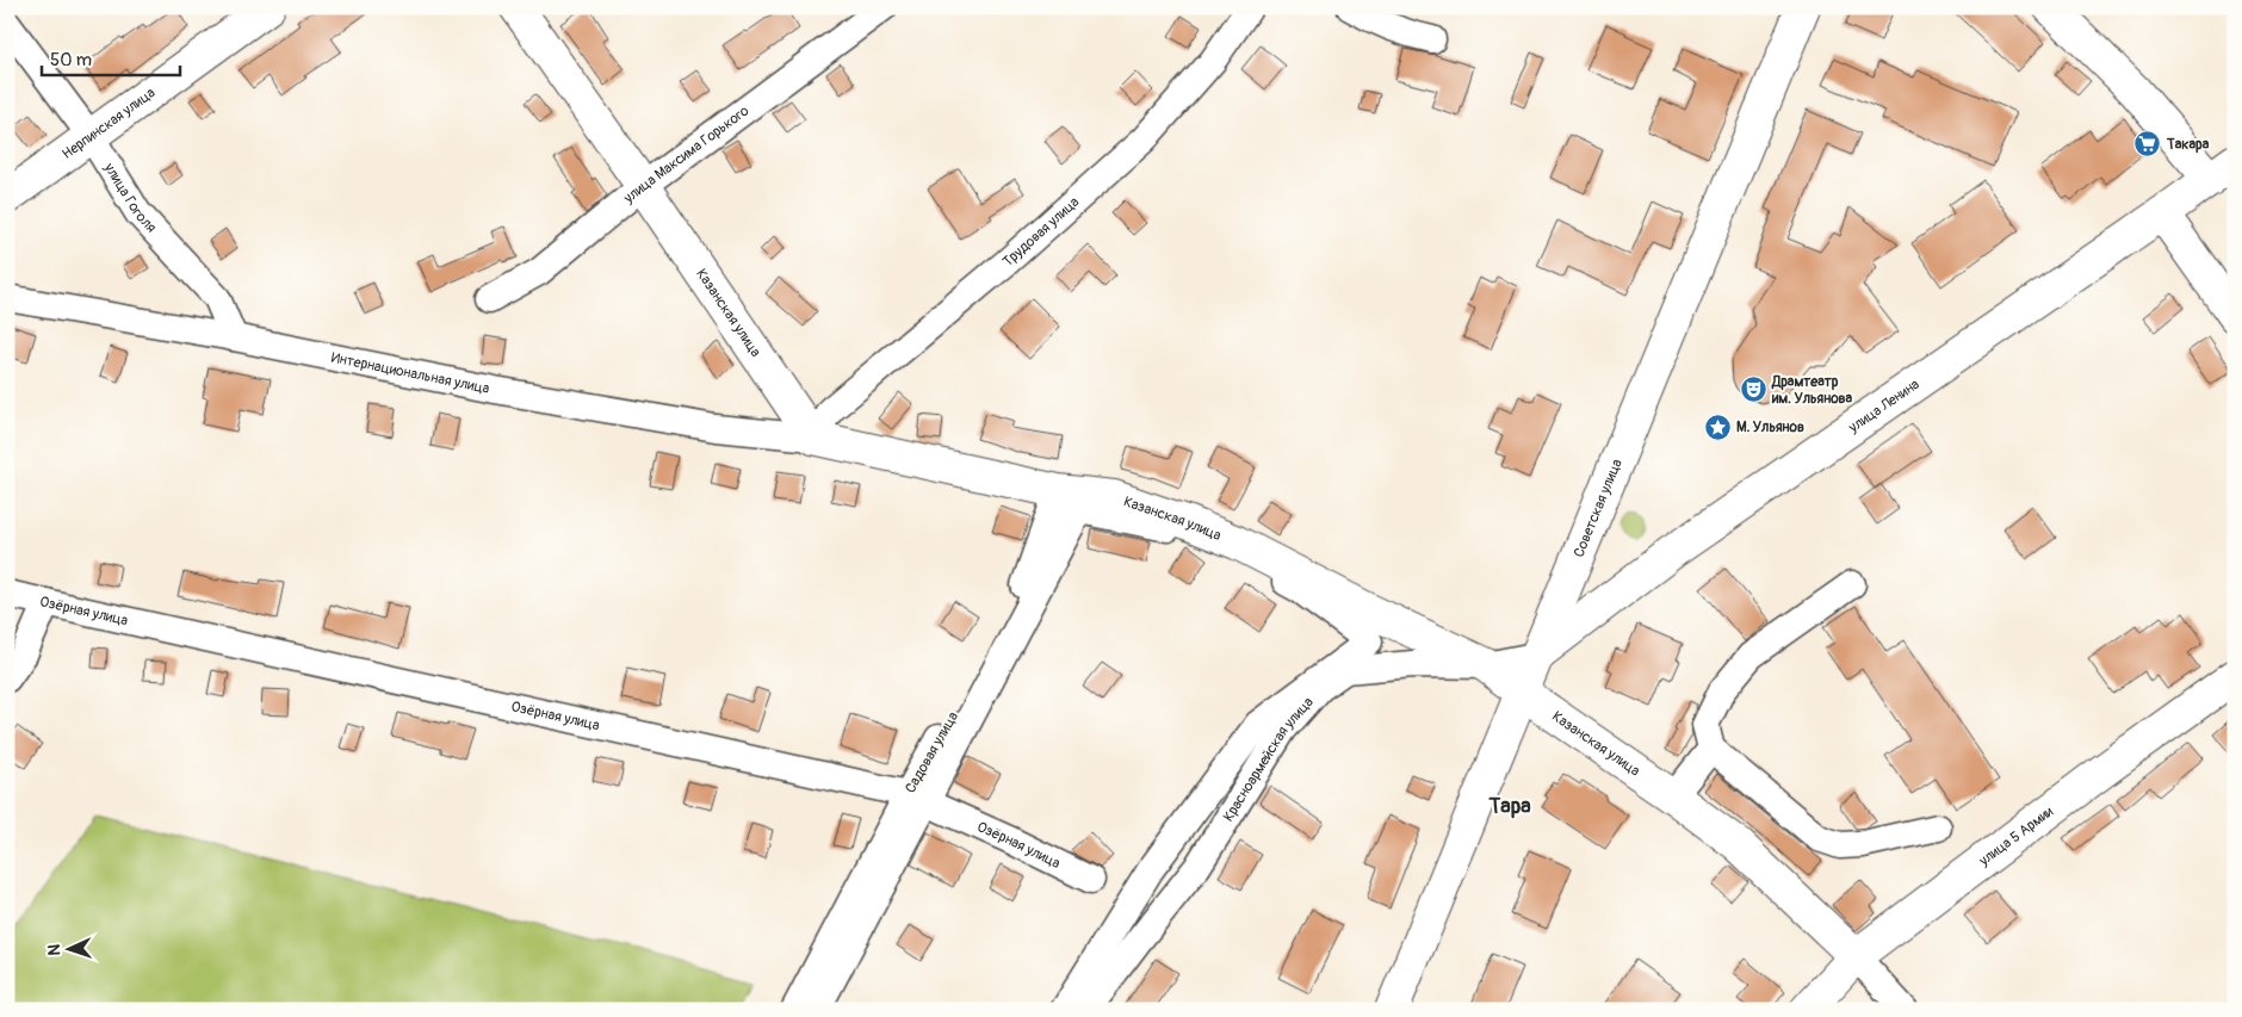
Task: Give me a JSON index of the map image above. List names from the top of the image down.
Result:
{
  "streets": {
    "main road": [
      "Нерпинская улица",
      "Казанская улица",
      "улица Ленина",
      "Советская улица",
      "улица 5 Армии"
    ],
    "street": [
      "улица Максима Горького",
      "улица Гоголя",
      "Трудовая улица",
      "Интернациональная улица",
      "Озёрная улица",
      "Садовая улица",
      "Красноармейская улица"
    ]
  },
  "crossings": [
    ["Нерпинская улица", "улица Гоголя"],
    ["улица Максима Горького", "Казанская улица"],
    ["улица Гоголя", "Интернациональная улица"],
    ["Трудовая улица", "Казанская улица"],
    ["Трудовая улица", "Интернациональная улица"],
    ["Казанская улица", "Интернациональная улица"],
    ["Казанская улица", "Советская улица"],
    ["Казанская улица", "Садовая улица"],
    ["Казанская улица", "Красноармейская улица"],
    ["Казанская улица", "улица 5 Армии"],
    ["улица Ленина", "Советская улица"],
    ["улица Ленина", "Красноармейская улица"],
    ["Советская улица", "Красноармейская улица"],
    ["Озёрная улица", "Садовая улица"]
  ],
  "districts": ["Тара"],
  "places": {
    "supermarket": ["Такара"],
    "theatre": ["Драмтеатр им. Ульянова"],
    "place": ["М. Ульянов"]
  },
  "scale_bar": "50 m",
  "north": "left"
}
